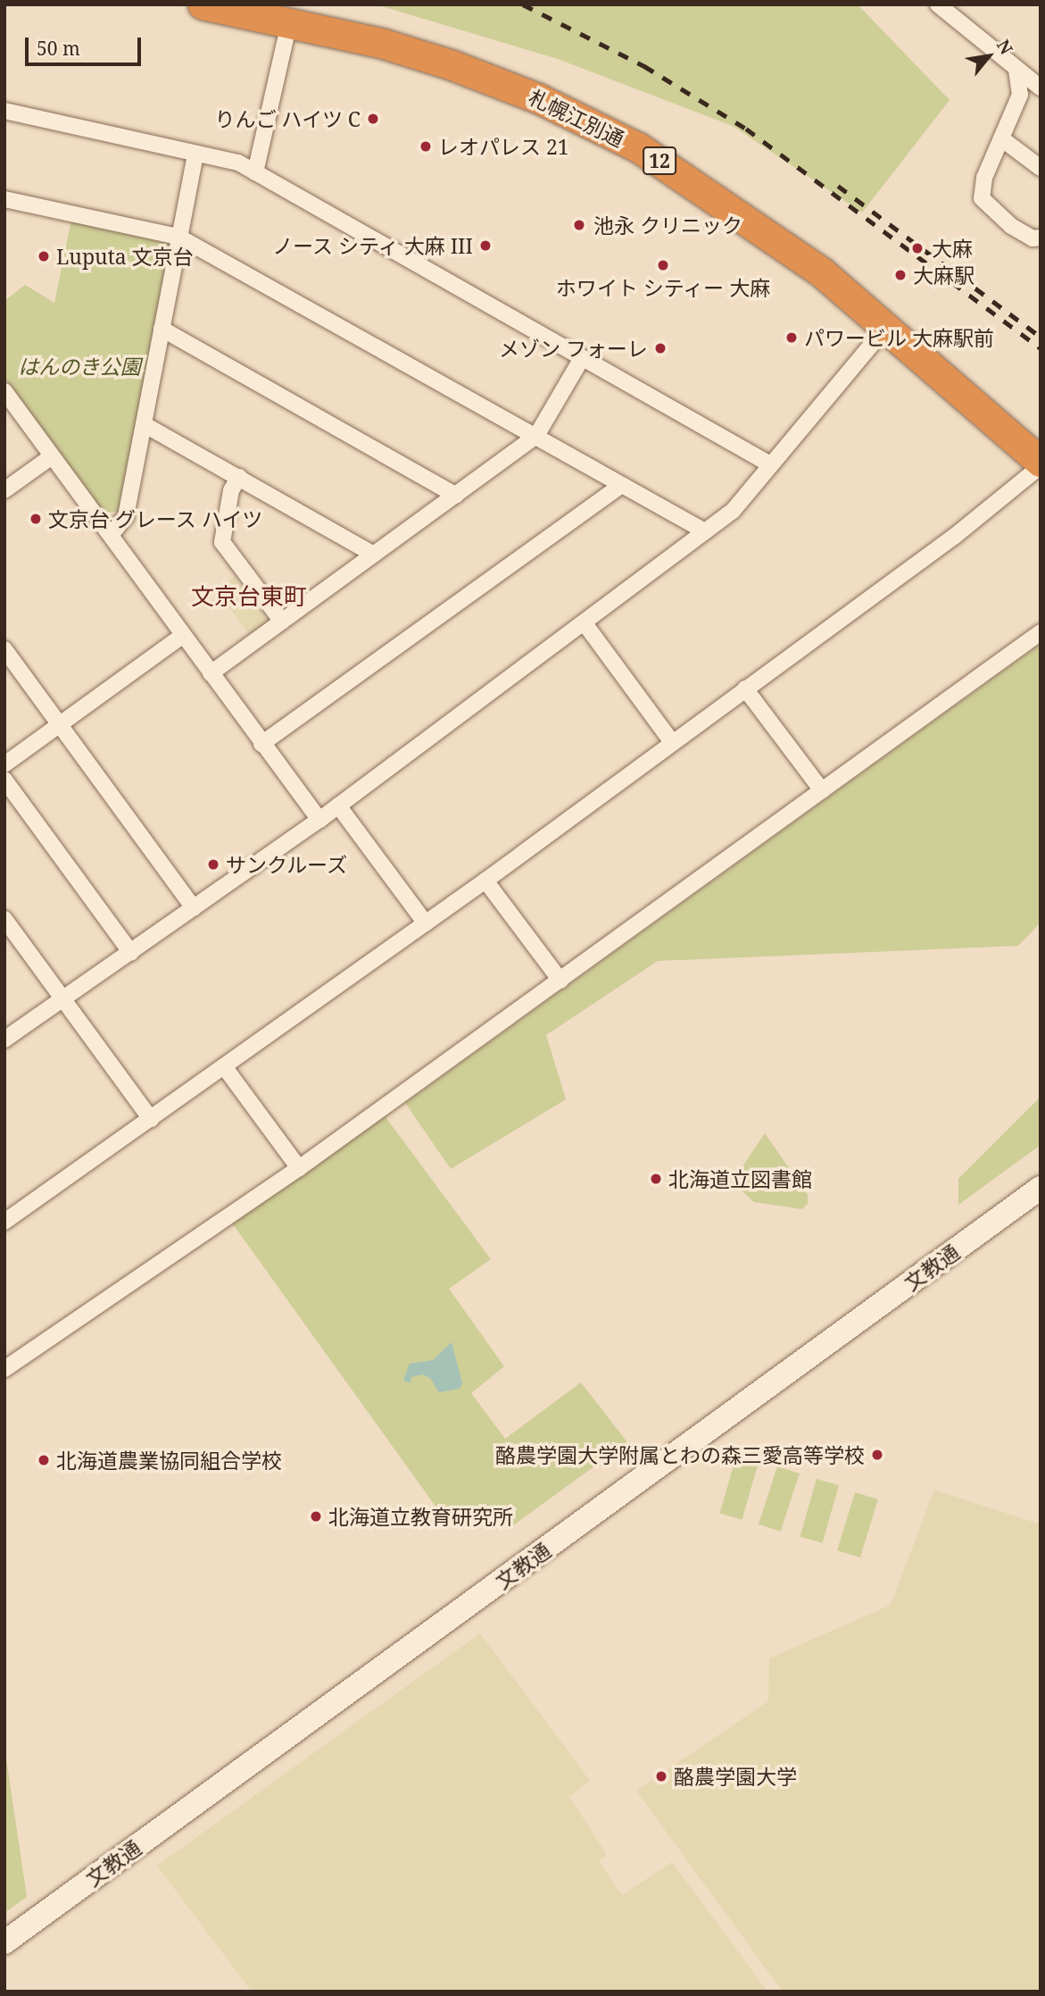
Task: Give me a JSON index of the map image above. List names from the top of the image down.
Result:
{
  "streets": {
    "highway": ["札幌江別通", "12"],
    "street": ["文教通"]
  },
  "districts": ["文京台東町"],
  "parks": ["はんのき公園"],
  "places": [
    "りんご ハイツ C",
    "レオパレス 21",
    "池永 クリニック",
    "ノース シティ 大麻 III",
    "大麻",
    "Luputa 文京台",
    "ホワイト シティー 大麻",
    "大麻駅",
    "パワービル 大麻駅前",
    "メゾン フォーレ",
    "文京台 グレース ハイツ",
    "サンクルーズ",
    "北海道立図書館",
    "酪農学園大学附属とわの森三愛高等学校",
    "北海道農業協同組合学校",
    "北海道立教育研究所",
    "酪農学園大学"
  ],
  "scale_bar": "50 m",
  "north": "top right"
}
